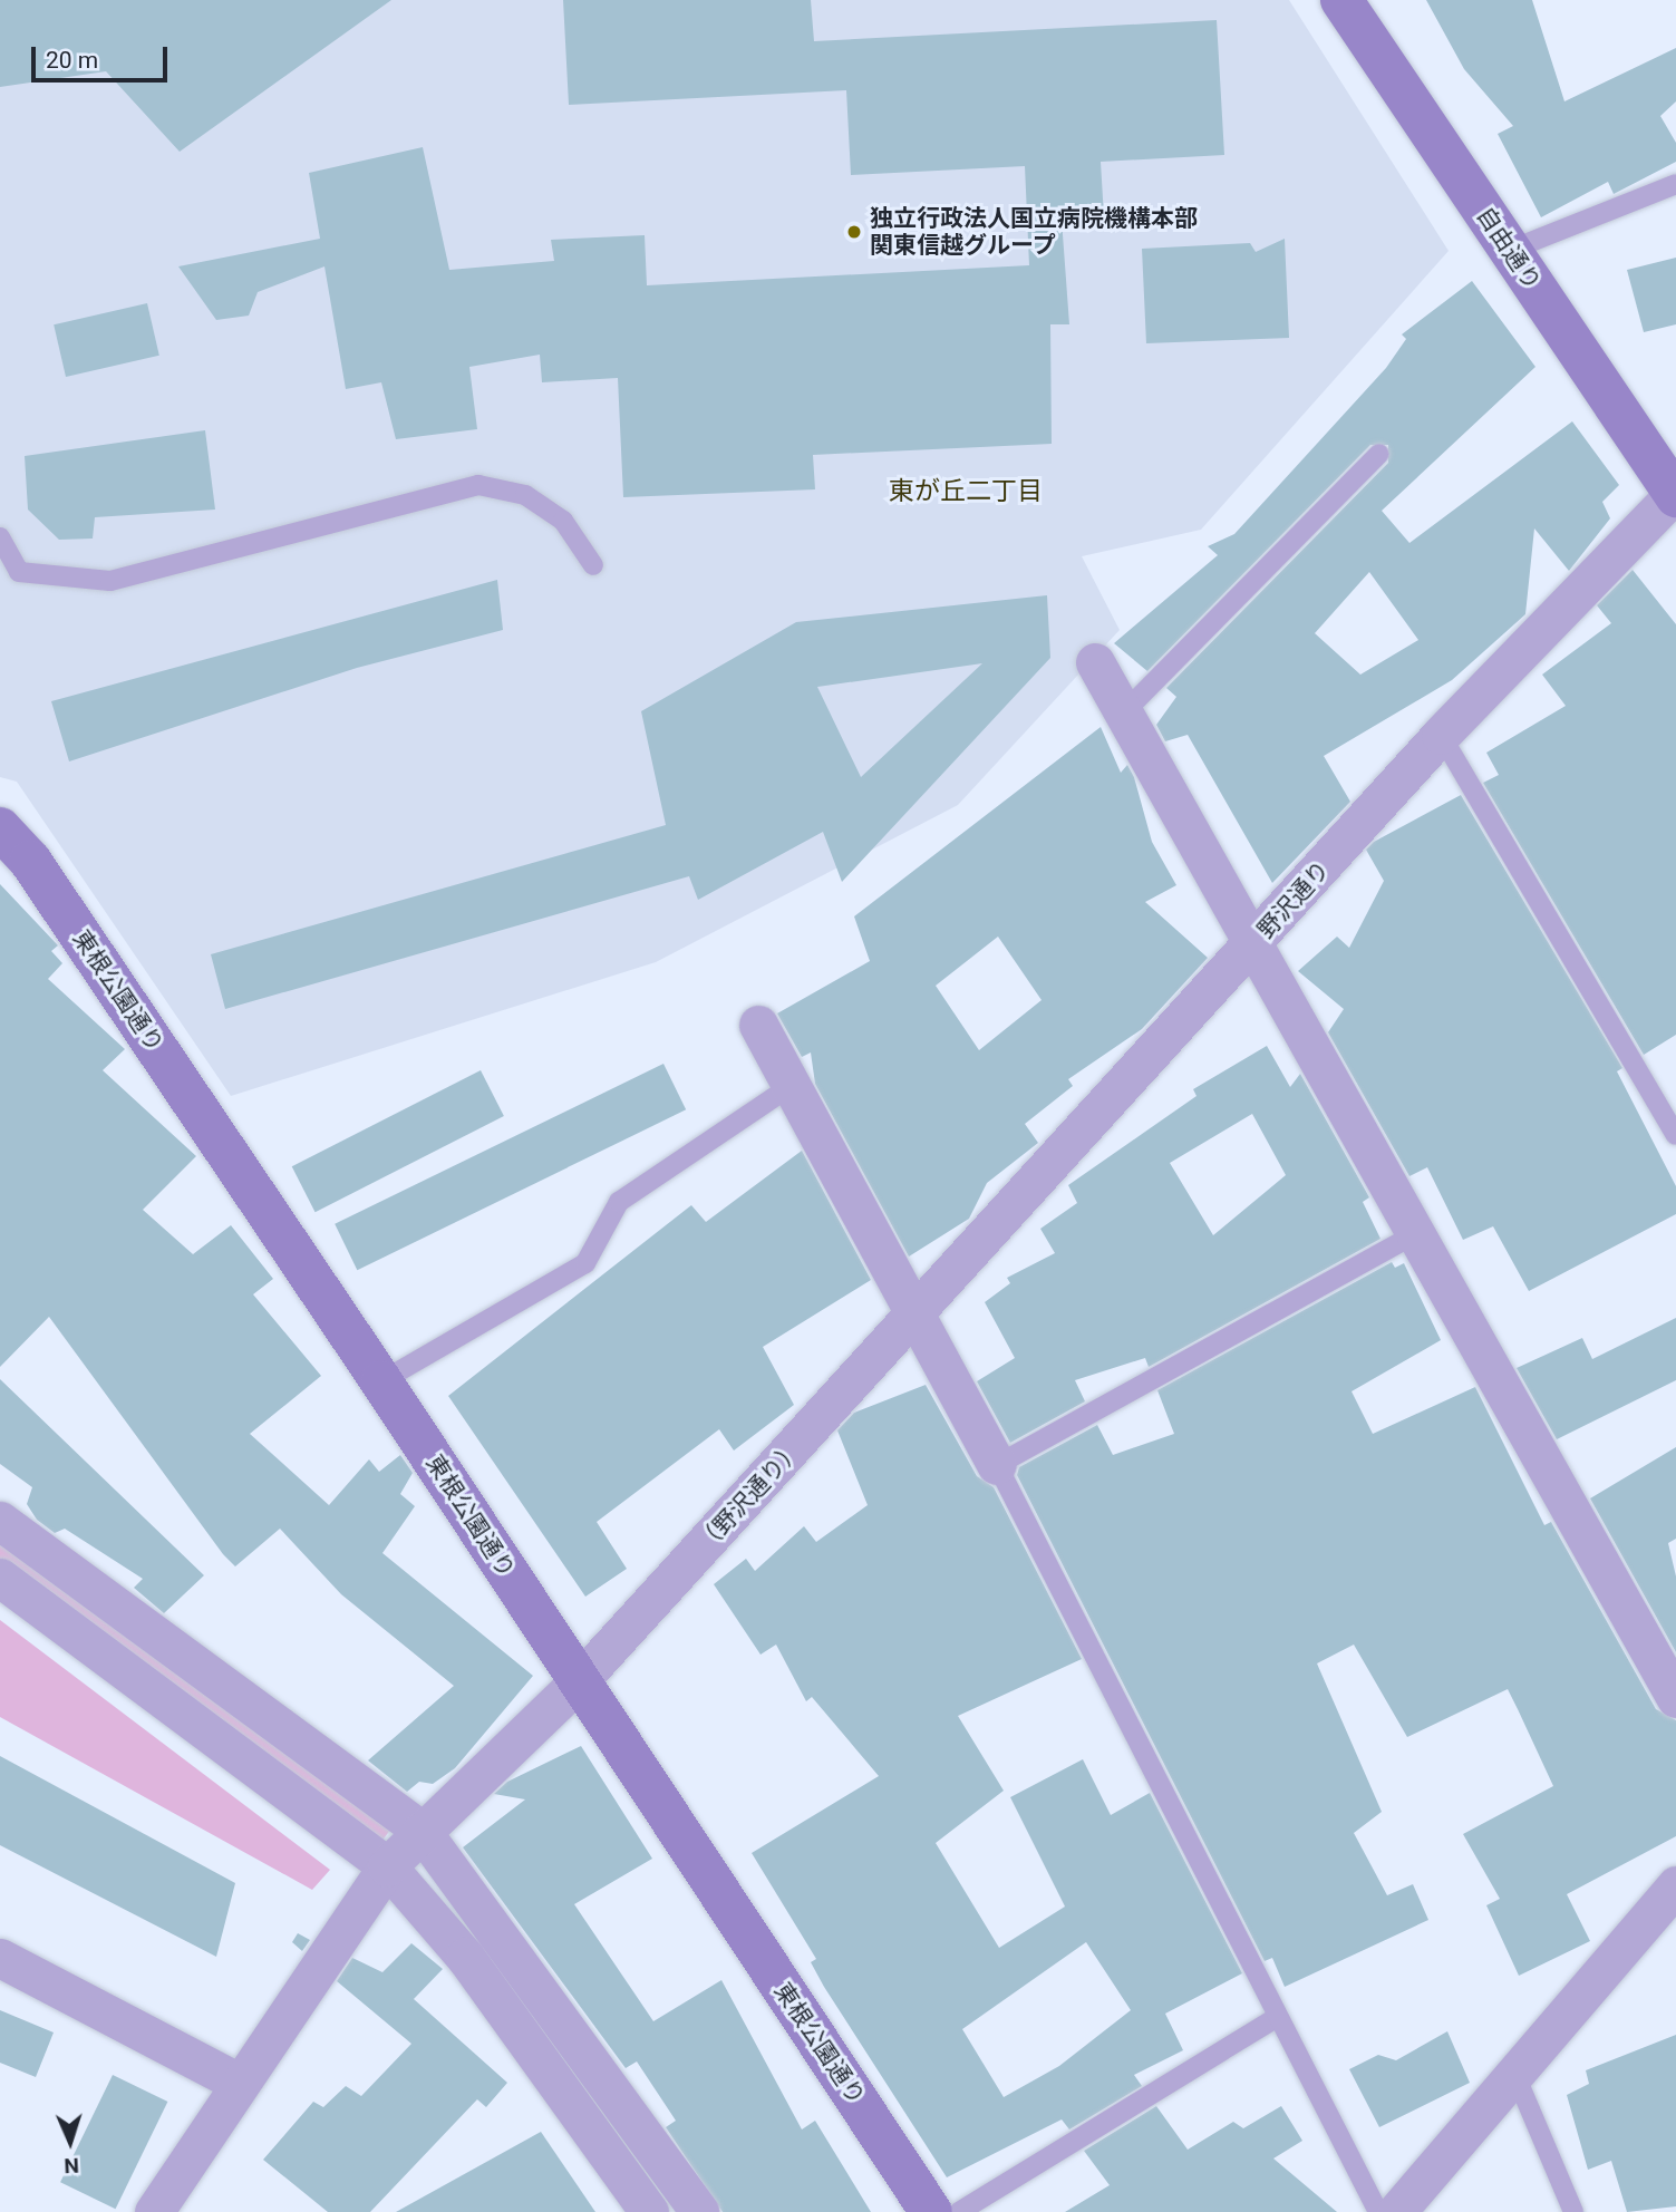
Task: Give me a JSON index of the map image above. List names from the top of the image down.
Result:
{
  "streets": {
    "street": [
      "自由通り",
      "野沢通り",
      "東根公園通り",
      "（野沢通り）"
    ]
  },
  "crossings": [
    ["自由通り", "野沢通り"],
    ["野沢通り", "（野沢通り）"],
    ["東根公園通り", "（野沢通り）"]
  ],
  "districts": ["東が丘二丁目"],
  "places": ["独立行政法人国立病院機構本部 関東信越グループ"],
  "scale_bar": "20 m",
  "north": "bottom"
}
